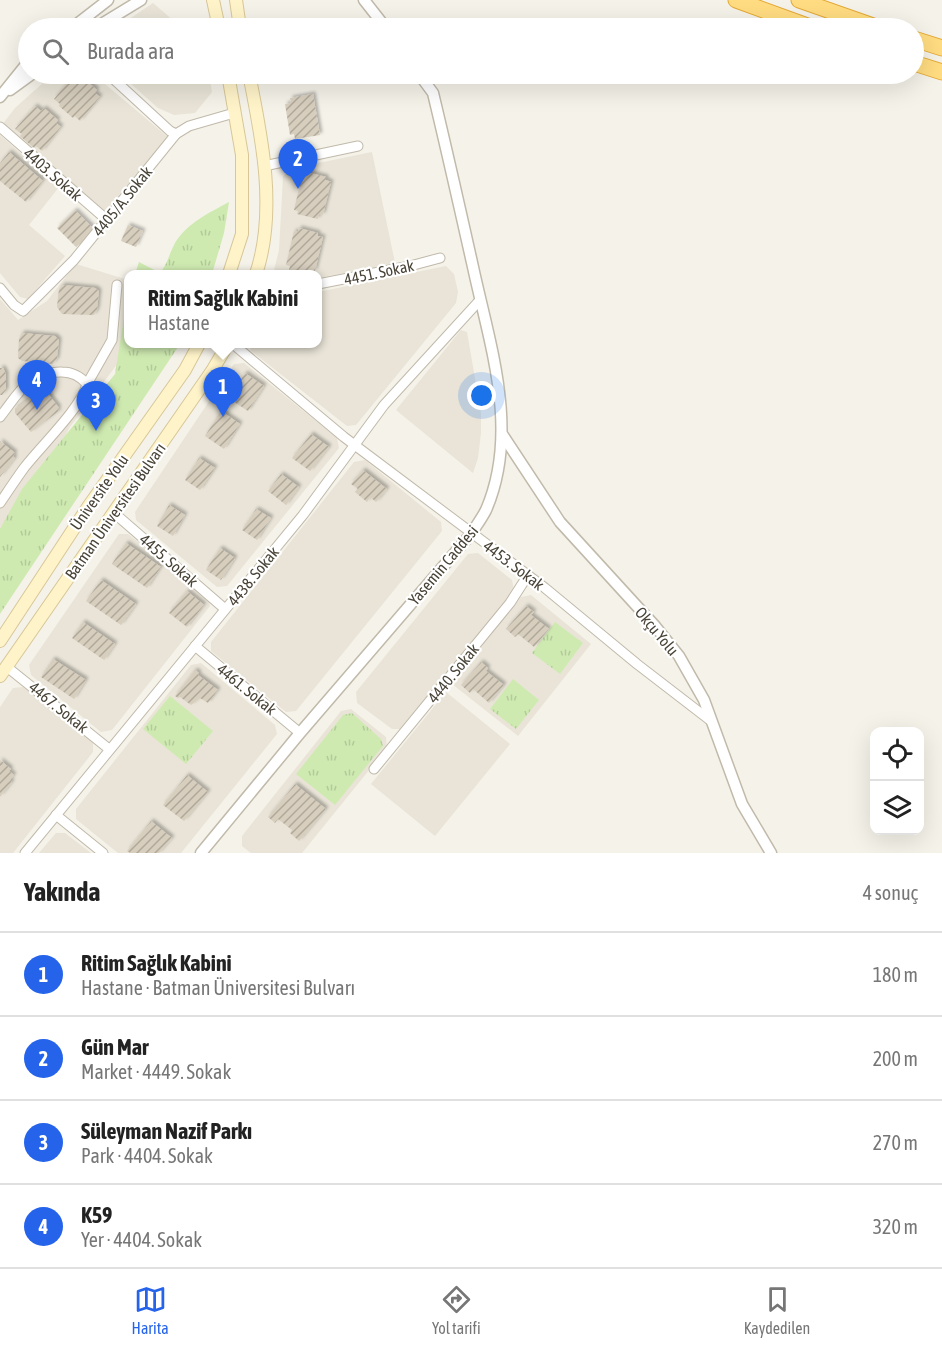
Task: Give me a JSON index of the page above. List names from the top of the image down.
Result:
{
  "streets": {
    "main road": ["Üniversite Yolu", "Batman Üniversitesi Bulvarı"],
    "street": [
      "4403. Sokak",
      "4405/A. Sokak",
      "4451. Sokak",
      "4455. Sokak",
      "Yasemin Caddesi",
      "4453. Sokak",
      "4438. Sokak",
      "Okçu Yolu",
      "4440. Sokak",
      "4461. Sokak",
      "4467. Sokak"
    ]
  },
  "crossings": [
    ["4403. Sokak", "4405/A. Sokak"],
    ["Batman Üniversitesi Bulvarı", "4455. Sokak"],
    ["Batman Üniversitesi Bulvarı", "4467. Sokak"],
    ["4455. Sokak", "4438. Sokak"],
    ["Yasemin Caddesi", "4453. Sokak"],
    ["Yasemin Caddesi", "4438. Sokak"],
    ["Yasemin Caddesi", "Okçu Yolu"],
    ["Yasemin Caddesi", "4461. Sokak"],
    ["4453. Sokak", "4438. Sokak"],
    ["4453. Sokak", "Okçu Yolu"],
    ["4453. Sokak", "4440. Sokak"],
    ["4438. Sokak", "4461. Sokak"],
    ["4438. Sokak", "4467. Sokak"]
  ],
  "page": {
    "search": "Burada ara",
    "pins": [
      "2",
      "4",
      "1",
      "3"
    ],
    "popup": ["Ritim Sağlık Kabini", "Hastane"],
    "heading": ["Yakında", "4 sonuç"],
    "list": [
      {
        "mark": "1",
        "name": "Ritim Sağlık Kabini",
        "note": "Hastane · Batman Üniversitesi Bulvarı",
        "value": "180 m"
      },
      {
        "mark": "2",
        "name": "Gün Mar",
        "note": "Market · 4449. Sokak",
        "value": "200 m"
      },
      {
        "mark": "3",
        "name": "Süleyman Nazif Parkı",
        "note": "Park · 4404. Sokak",
        "value": "270 m"
      },
      {
        "mark": "4",
        "name": "K59",
        "note": "Yer · 4404. Sokak",
        "value": "320 m"
      }
    ],
    "nav": ["Harita", "Yol tarifi", "Kaydedilen"]
  }
}
